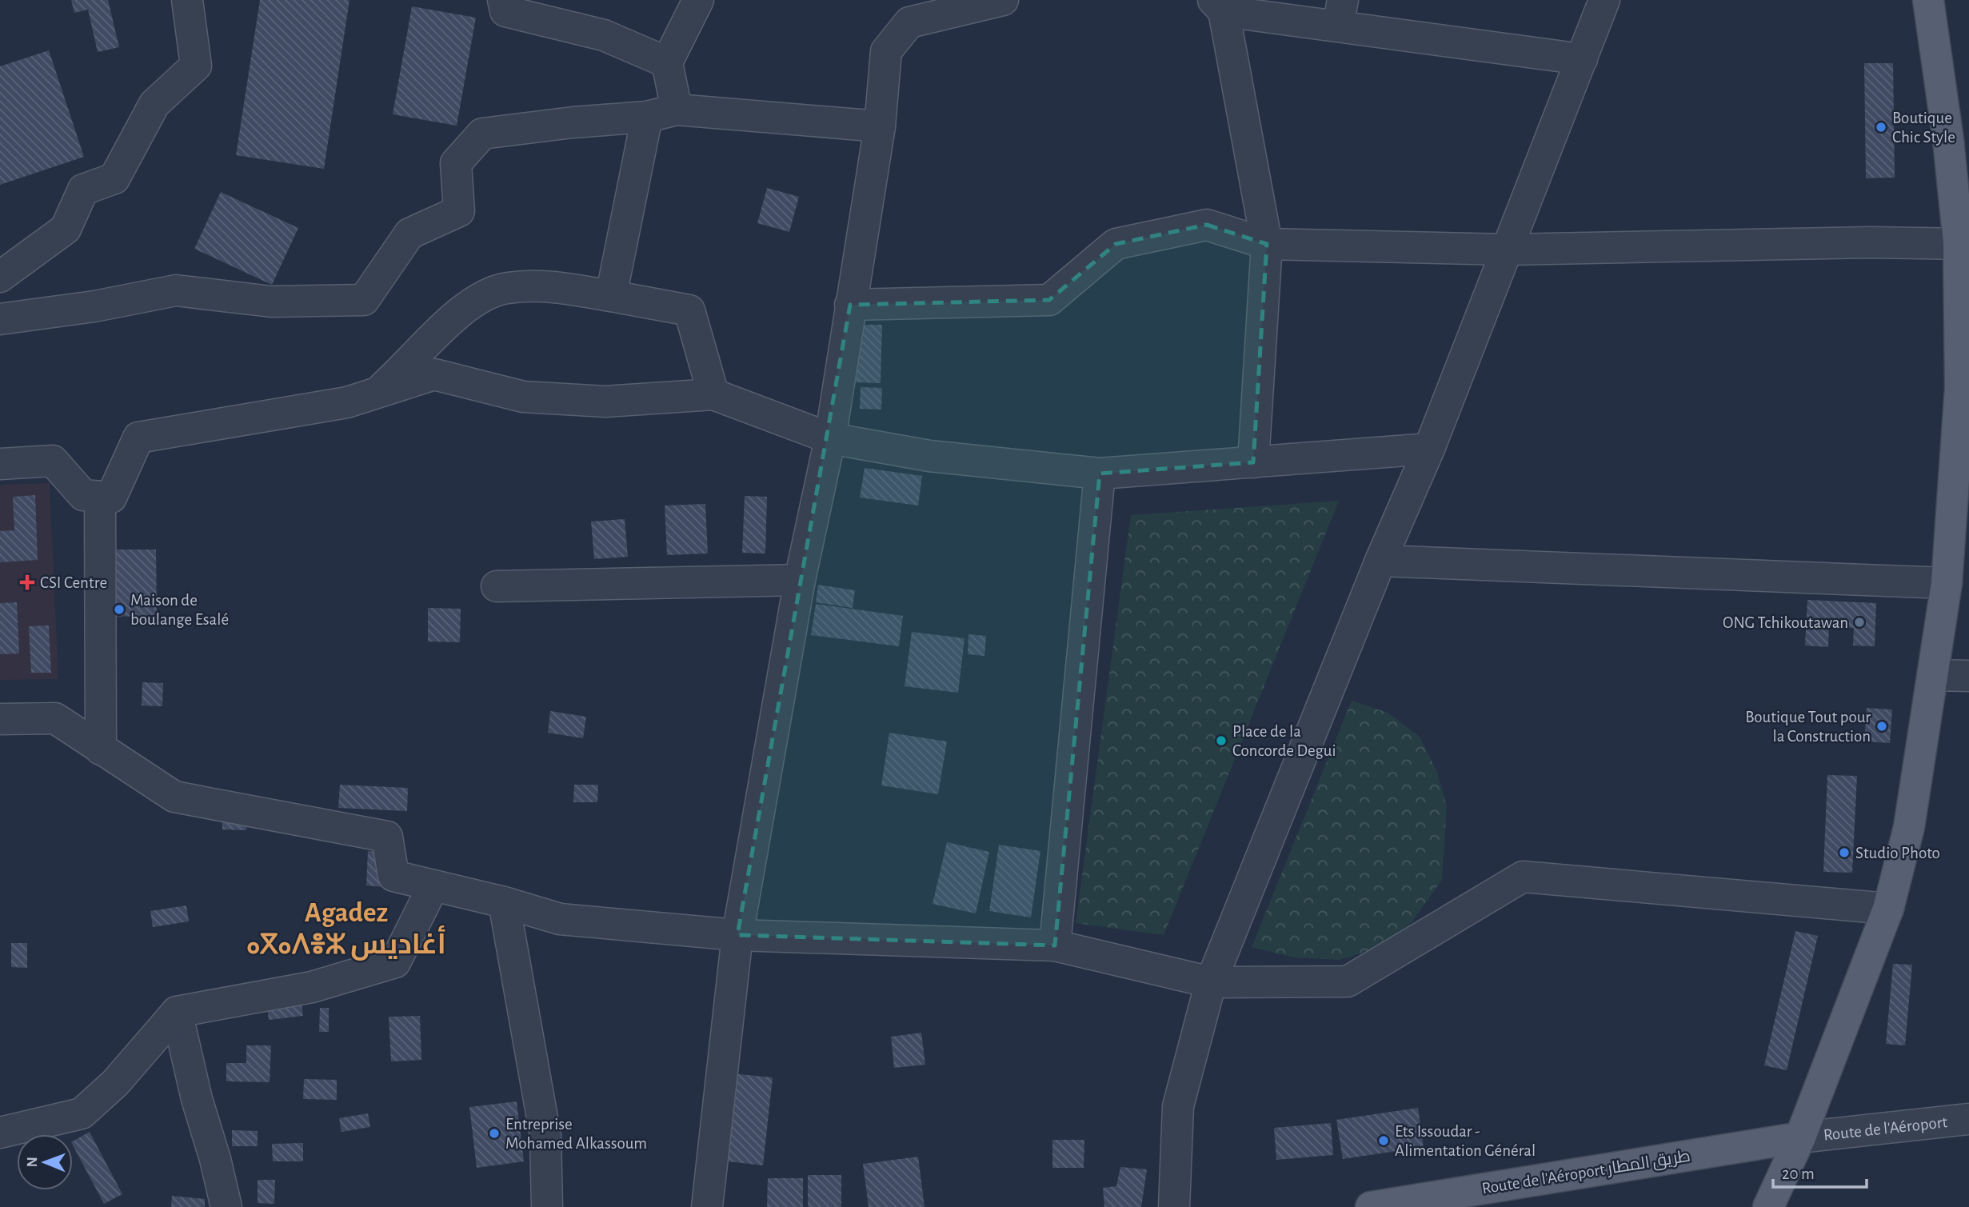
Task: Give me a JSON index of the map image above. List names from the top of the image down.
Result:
{
  "streets": {
    "main road": ["Route de l'Aéroport طريق المطار"],
    "street": ["Route de l'Aéroport"]
  },
  "crossings": [
    ["Route de l'Aéroport", "Route de l'Aéroport طريق المطار"]
  ],
  "districts": ["Agadez ⴰⴳⴰⴷⴻⵣ أغاديس"],
  "places": {
    "other": [
      "Boutique Chic Style",
      "Maison de boulange Esalé",
      "ONG Tchikoutawan",
      "Boutique Tout pour la Construction",
      "Place de la Concorde Degui",
      "Studio Photo",
      "Entreprise Mohamed Alkassoum",
      "Ets Issoudar - Alimentation Général"
    ],
    "health": ["CSI Centre"]
  },
  "scale_bar": "20 m",
  "north": "left"
}
